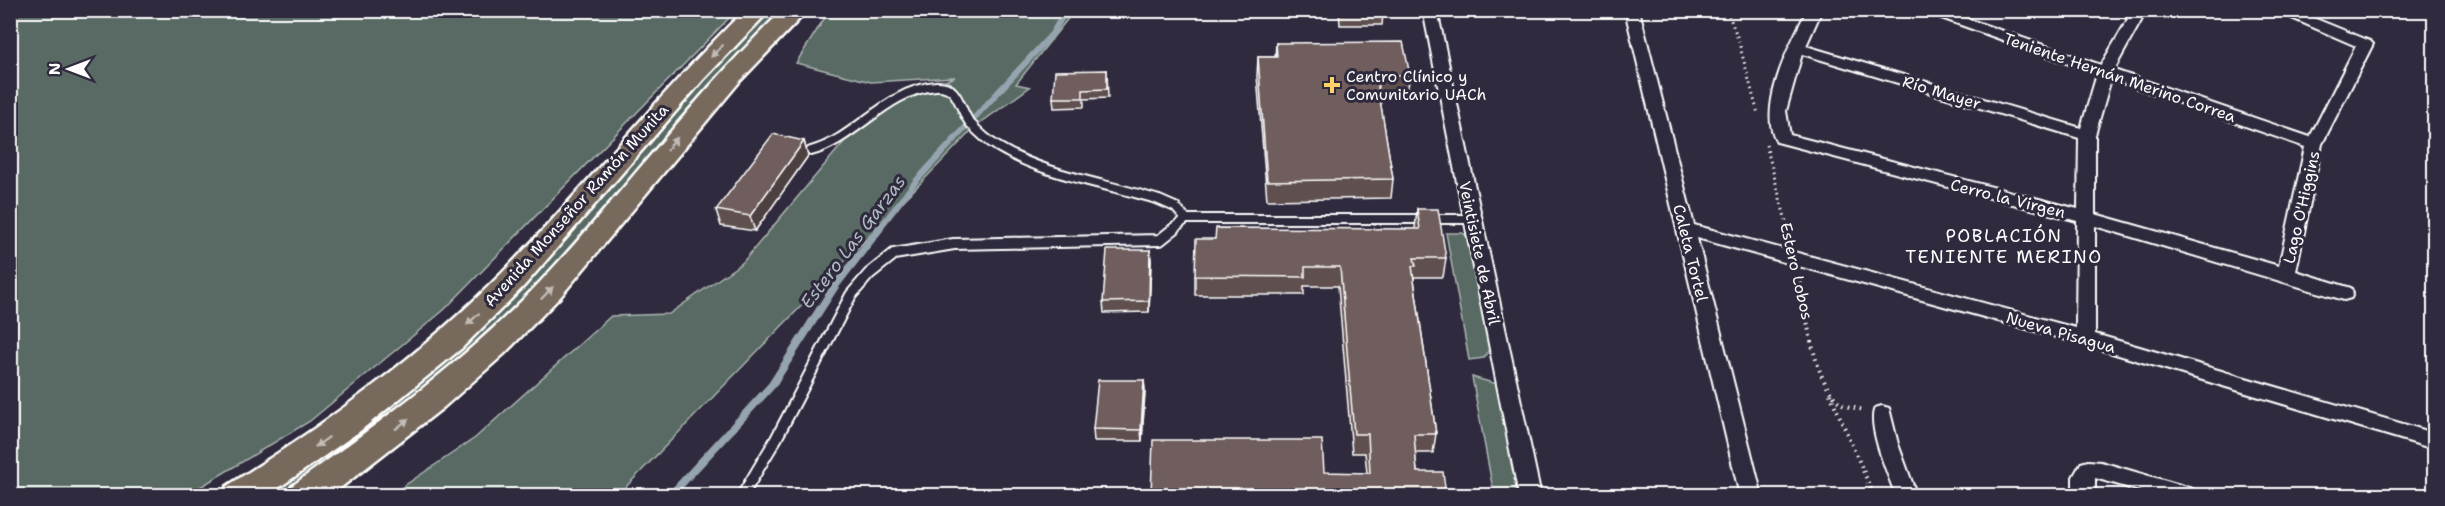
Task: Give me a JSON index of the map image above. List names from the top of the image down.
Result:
{
  "streets": {
    "main road": ["Avenida Monseñor Ramón Munita"],
    "street": [
      "Teniente Hernán Merino Correa",
      "Río Mayer",
      "Cerro la Virgen",
      "Lago O'Higgins",
      "Veintisiete de Abril",
      "Caleta Tortel",
      "Nueva Pisagua"
    ],
    "path": ["Estero Lobos"]
  },
  "crossings": [
    ["Teniente Hernán Merino Correa", "Lago O'Higgins"],
    ["Cerro la Virgen", "Lago O'Higgins"],
    ["Cerro la Virgen", "Estero Lobos"],
    ["Caleta Tortel", "Nueva Pisagua"],
    ["Estero Lobos", "Nueva Pisagua"]
  ],
  "districts": ["POBLACIÓN TENIENTE MERINO"],
  "water": ["Estero Las Garzas"],
  "places": {
    "health": ["Centro Clínico y Comunitario UACh"]
  },
  "north": "left"
}
